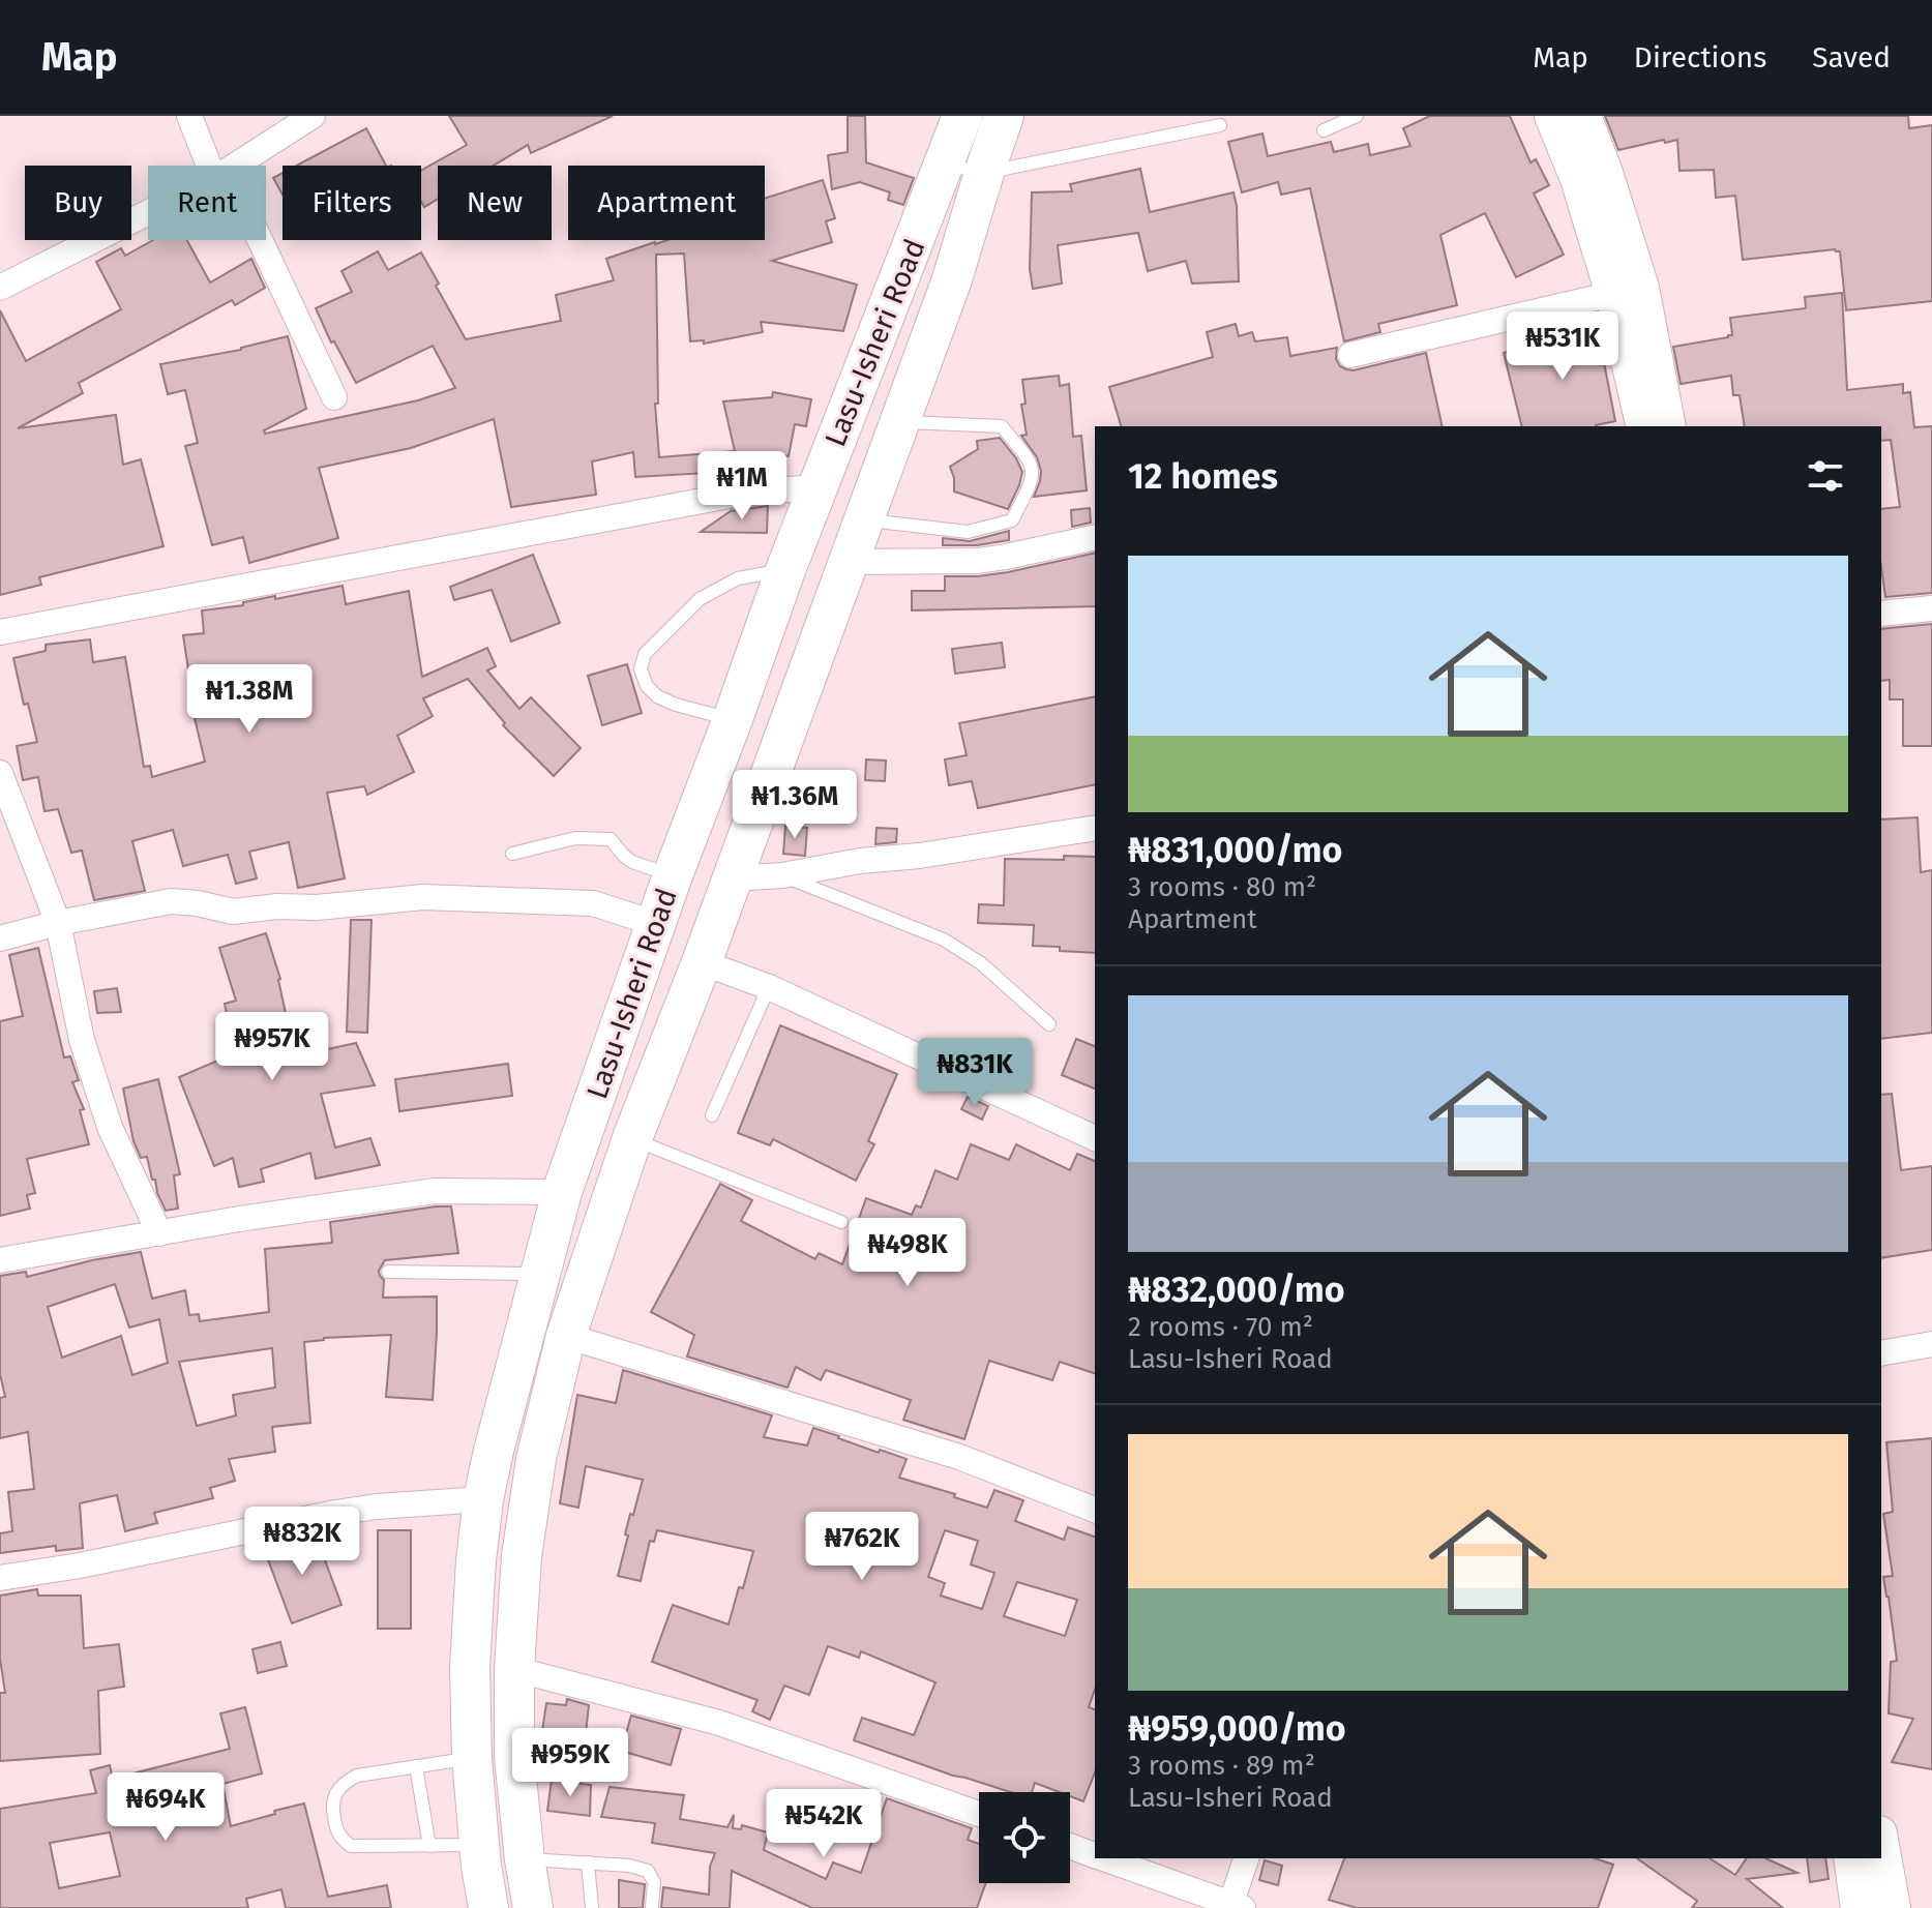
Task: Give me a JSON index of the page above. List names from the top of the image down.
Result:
{
  "streets": {
    "main road": ["Lasu-Isheri Road"]
  },
  "page": {
    "header": "Map",
    "nav": ["Map", "Directions", "Saved"],
    "chip": [
      "Buy",
      "Rent",
      "Filters",
      "New",
      "Apartment"
    ],
    "price": [
      "₦531K",
      "₦1M",
      "₦1.38M",
      "₦1.36M",
      "₦957K",
      "₦831K",
      "₦498K",
      "₦832K",
      "₦762K",
      "₦959K",
      "₦694K",
      "₦542K"
    ],
    "heading": "12 homes",
    "list": [
      {
        "name": "₦831,000/mo",
        "note": "3 rooms · 80 m² · Apartment"
      },
      {
        "name": "₦832,000/mo",
        "note": "2 rooms · 70 m² · Lasu-Isheri Road"
      },
      {
        "name": "₦959,000/mo",
        "note": "3 rooms · 89 m² · Lasu-Isheri Road"
      }
    ]
  }
}
